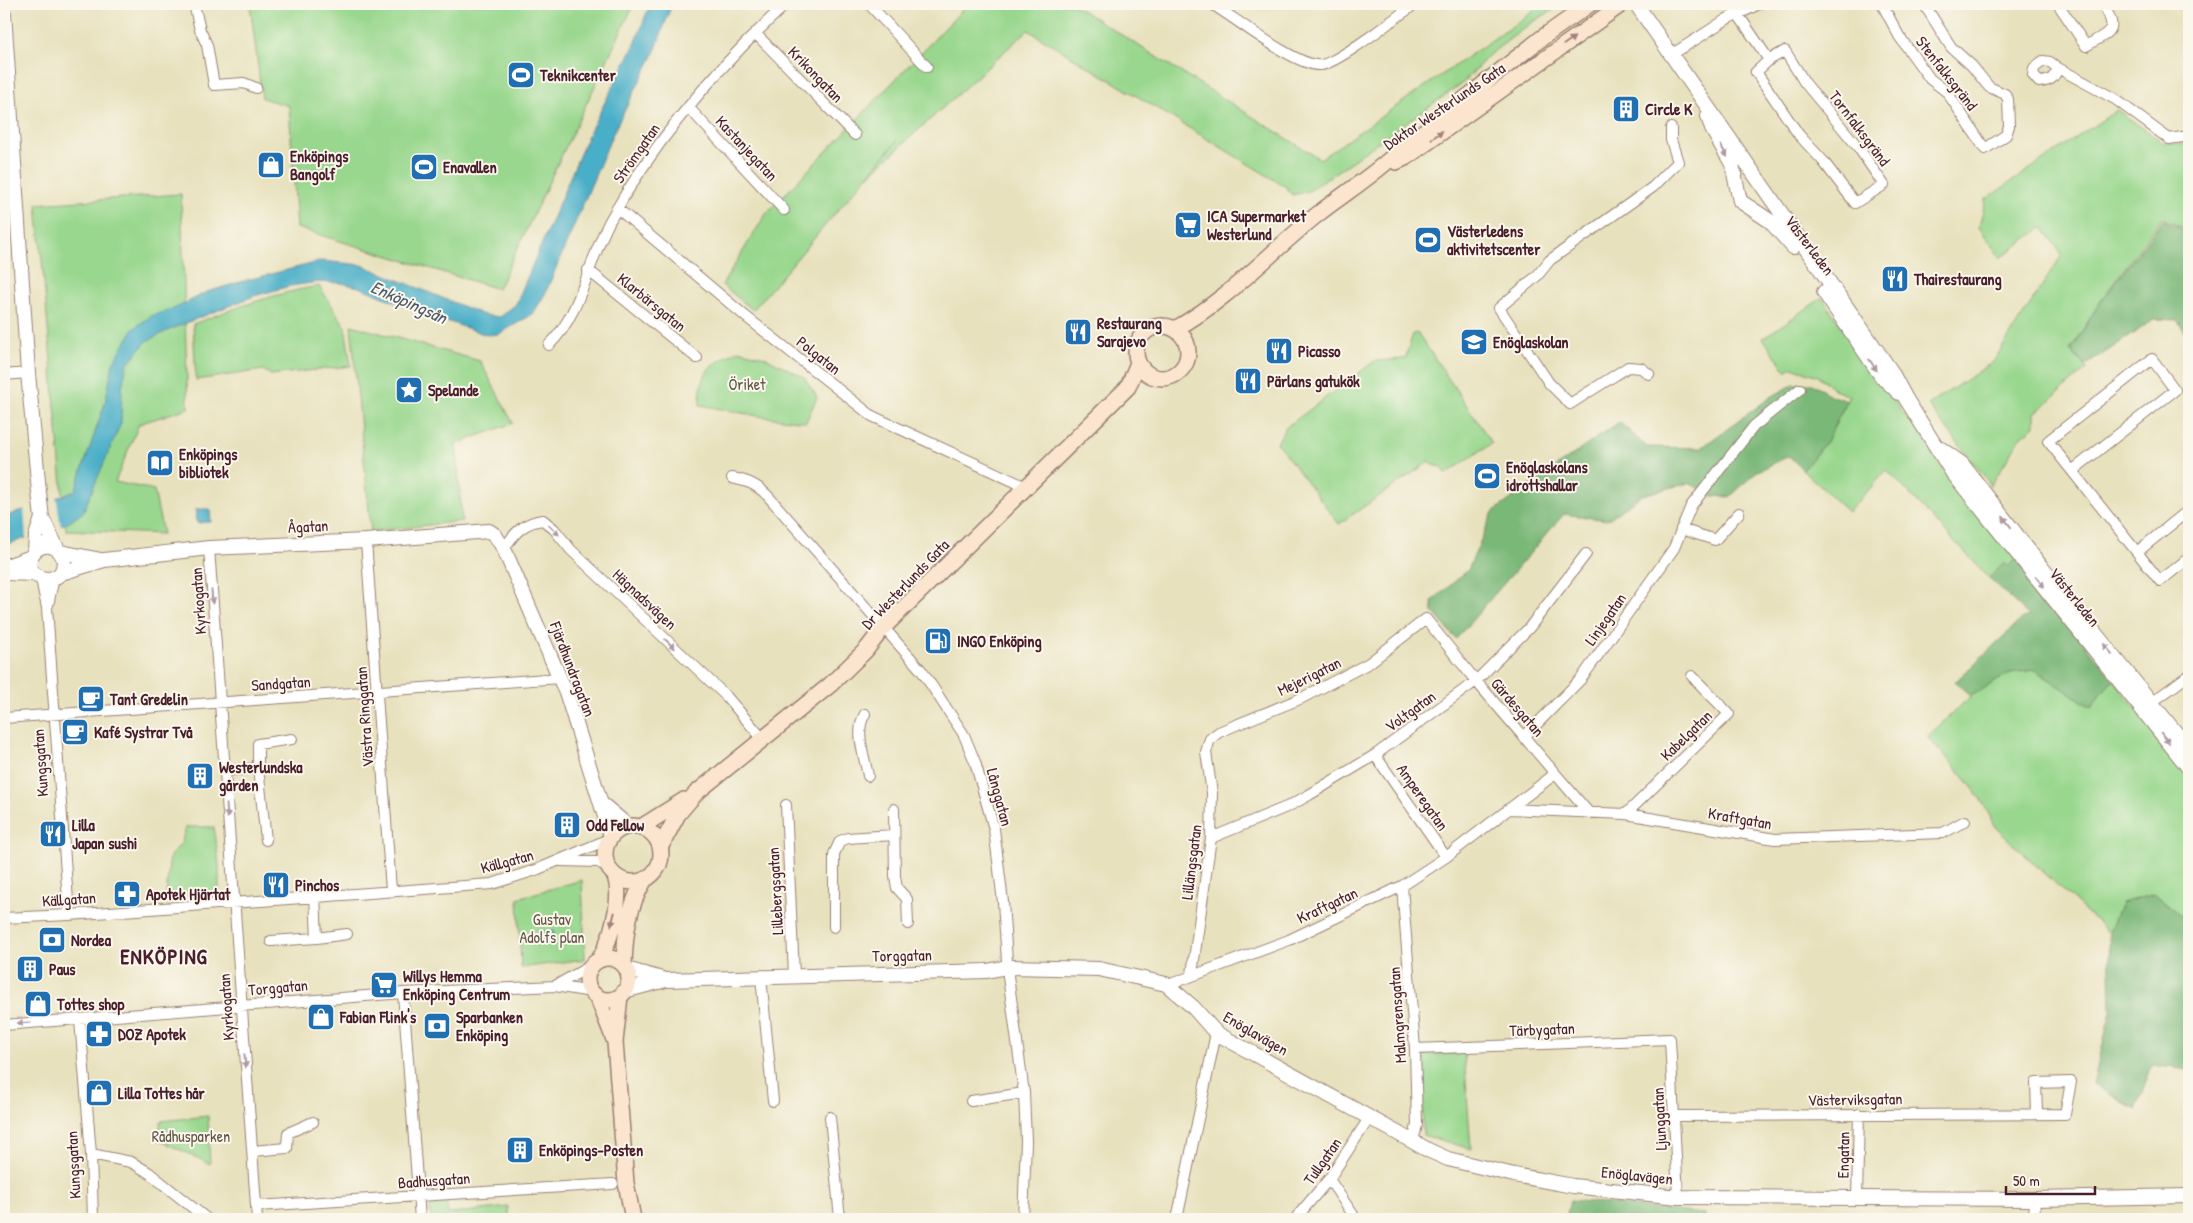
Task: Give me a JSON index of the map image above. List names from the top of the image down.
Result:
{
  "streets": {
    "main road": ["Doktor Westerlunds Gata", "Dr Westerlunds Gata"],
    "street": [
      "Stenfalksgränd",
      "Krikongatan",
      "Tornfalksgränd",
      "Kastanjegatan",
      "Strömgatan",
      "Västerleden",
      "Klarbärsgatan",
      "Polgatan",
      "Ågatan",
      "Hägnadsvägen",
      "Kyrkogatan",
      "Linjegatan",
      "Fjärdhundragatan",
      "Mejerigatan",
      "Sandgatan",
      "Gärdesgatan",
      "Voltgatan",
      "Västra Ringgatan",
      "Kabelgatan",
      "Kungsgatan",
      "Långgatan",
      "Amperegatan",
      "Kraftgatan",
      "Källgatan",
      "Lillängsgatan",
      "Lillebergsgatan",
      "Torggatan",
      "Malmgrensgatan",
      "Tärbygatan",
      "Enöglavägen",
      "Västerviksgatan",
      "Ljunggatan",
      "Engatan",
      "Tullgatan",
      "Badhusgatan"
    ]
  },
  "crossings": [
    ["Krikongatan", "Strömgatan"],
    ["Doktor Westerlunds Gata", "Dr Westerlunds Gata"],
    ["Kastanjegatan", "Strömgatan"],
    ["Strömgatan", "Klarbärsgatan"],
    ["Strömgatan", "Polgatan"],
    ["Polgatan", "Dr Westerlunds Gata"],
    ["Ågatan", "Hägnadsvägen"],
    ["Ågatan", "Kyrkogatan"],
    ["Ågatan", "Fjärdhundragatan"],
    ["Ågatan", "Västra Ringgatan"],
    ["Ågatan", "Kungsgatan"],
    ["Dr Westerlunds Gata", "Hägnadsvägen"],
    ["Dr Westerlunds Gata", "Fjärdhundragatan"],
    ["Dr Westerlunds Gata", "Långgatan"],
    ["Dr Westerlunds Gata", "Källgatan"],
    ["Hägnadsvägen", "Fjärdhundragatan"],
    ["Kyrkogatan", "Sandgatan"],
    ["Kyrkogatan", "Källgatan"],
    ["Kyrkogatan", "Torggatan"],
    ["Kyrkogatan", "Badhusgatan"],
    ["Linjegatan", "Gärdesgatan"],
    ["Fjärdhundragatan", "Sandgatan"],
    ["Fjärdhundragatan", "Källgatan"],
    ["Mejerigatan", "Gärdesgatan"],
    ["Mejerigatan", "Lillängsgatan"],
    ["Sandgatan", "Västra Ringgatan"],
    ["Sandgatan", "Kungsgatan"],
    ["Gärdesgatan", "Voltgatan"],
    ["Gärdesgatan", "Kraftgatan"],
    ["Voltgatan", "Amperegatan"],
    ["Voltgatan", "Lillängsgatan"],
    ["Västra Ringgatan", "Källgatan"],
    ["Kabelgatan", "Kraftgatan"],
    ["Kungsgatan", "Källgatan"],
    ["Kungsgatan", "Torggatan"],
    ["Långgatan", "Torggatan"],
    ["Amperegatan", "Kraftgatan"],
    ["Kraftgatan", "Lillängsgatan"],
    ["Kraftgatan", "Torggatan"],
    ["Kraftgatan", "Malmgrensgatan"],
    ["Kraftgatan", "Enöglavägen"],
    ["Lillebergsgatan", "Torggatan"],
    ["Torggatan", "Enöglavägen"],
    ["Malmgrensgatan", "Tärbygatan"],
    ["Malmgrensgatan", "Enöglavägen"],
    ["Tärbygatan", "Ljunggatan"],
    ["Enöglavägen", "Ljunggatan"],
    ["Enöglavägen", "Engatan"],
    ["Enöglavägen", "Tullgatan"],
    ["Västerviksgatan", "Ljunggatan"],
    ["Västerviksgatan", "Engatan"]
  ],
  "one_way": ["Hägnadsvägen", "Kyrkogatan"],
  "districts": ["ENKÖPING"],
  "water": ["Enköpingsån"],
  "parks": ["Öriket", "Gustav Adolfs plan", "Rådhusparken"],
  "places": {
    "sports": [
      "Teknikcenter",
      "Enavallen",
      "Västerledens aktivitetscenter",
      "Enöglaskolans idrottshallar"
    ],
    "building": [
      "Circle K",
      "Westerlundska gården",
      "Odd Fellow",
      "Paus",
      "Enköpings-Posten"
    ],
    "shop": [
      "Enköpings Bangolf",
      "Tottes shop",
      "Fabian Flink's",
      "Lilla Tottes hår"
    ],
    "supermarket": ["ICA Supermarket Westerlund", "Willys Hemma Enköping Centrum"],
    "restaurant": [
      "Thairestaurang",
      "Restaurang Sarajevo",
      "Picasso",
      "Pärlans gatukök",
      "Lilla Japan sushi",
      "Pinchos"
    ],
    "school or university": ["Enöglaskolan"],
    "place": ["Spelande"],
    "library": ["Enköpings bibliotek"],
    "fuel station": ["INGO Enköping"],
    "cafe": ["Tant Gredelin", "Kafé Systrar Två"],
    "pharmacy": ["Apotek Hjärtat", "DOZ Apotek"],
    "bank": ["Nordea", "Sparbanken Enköping"]
  },
  "scale_bar": "50 m"
}
